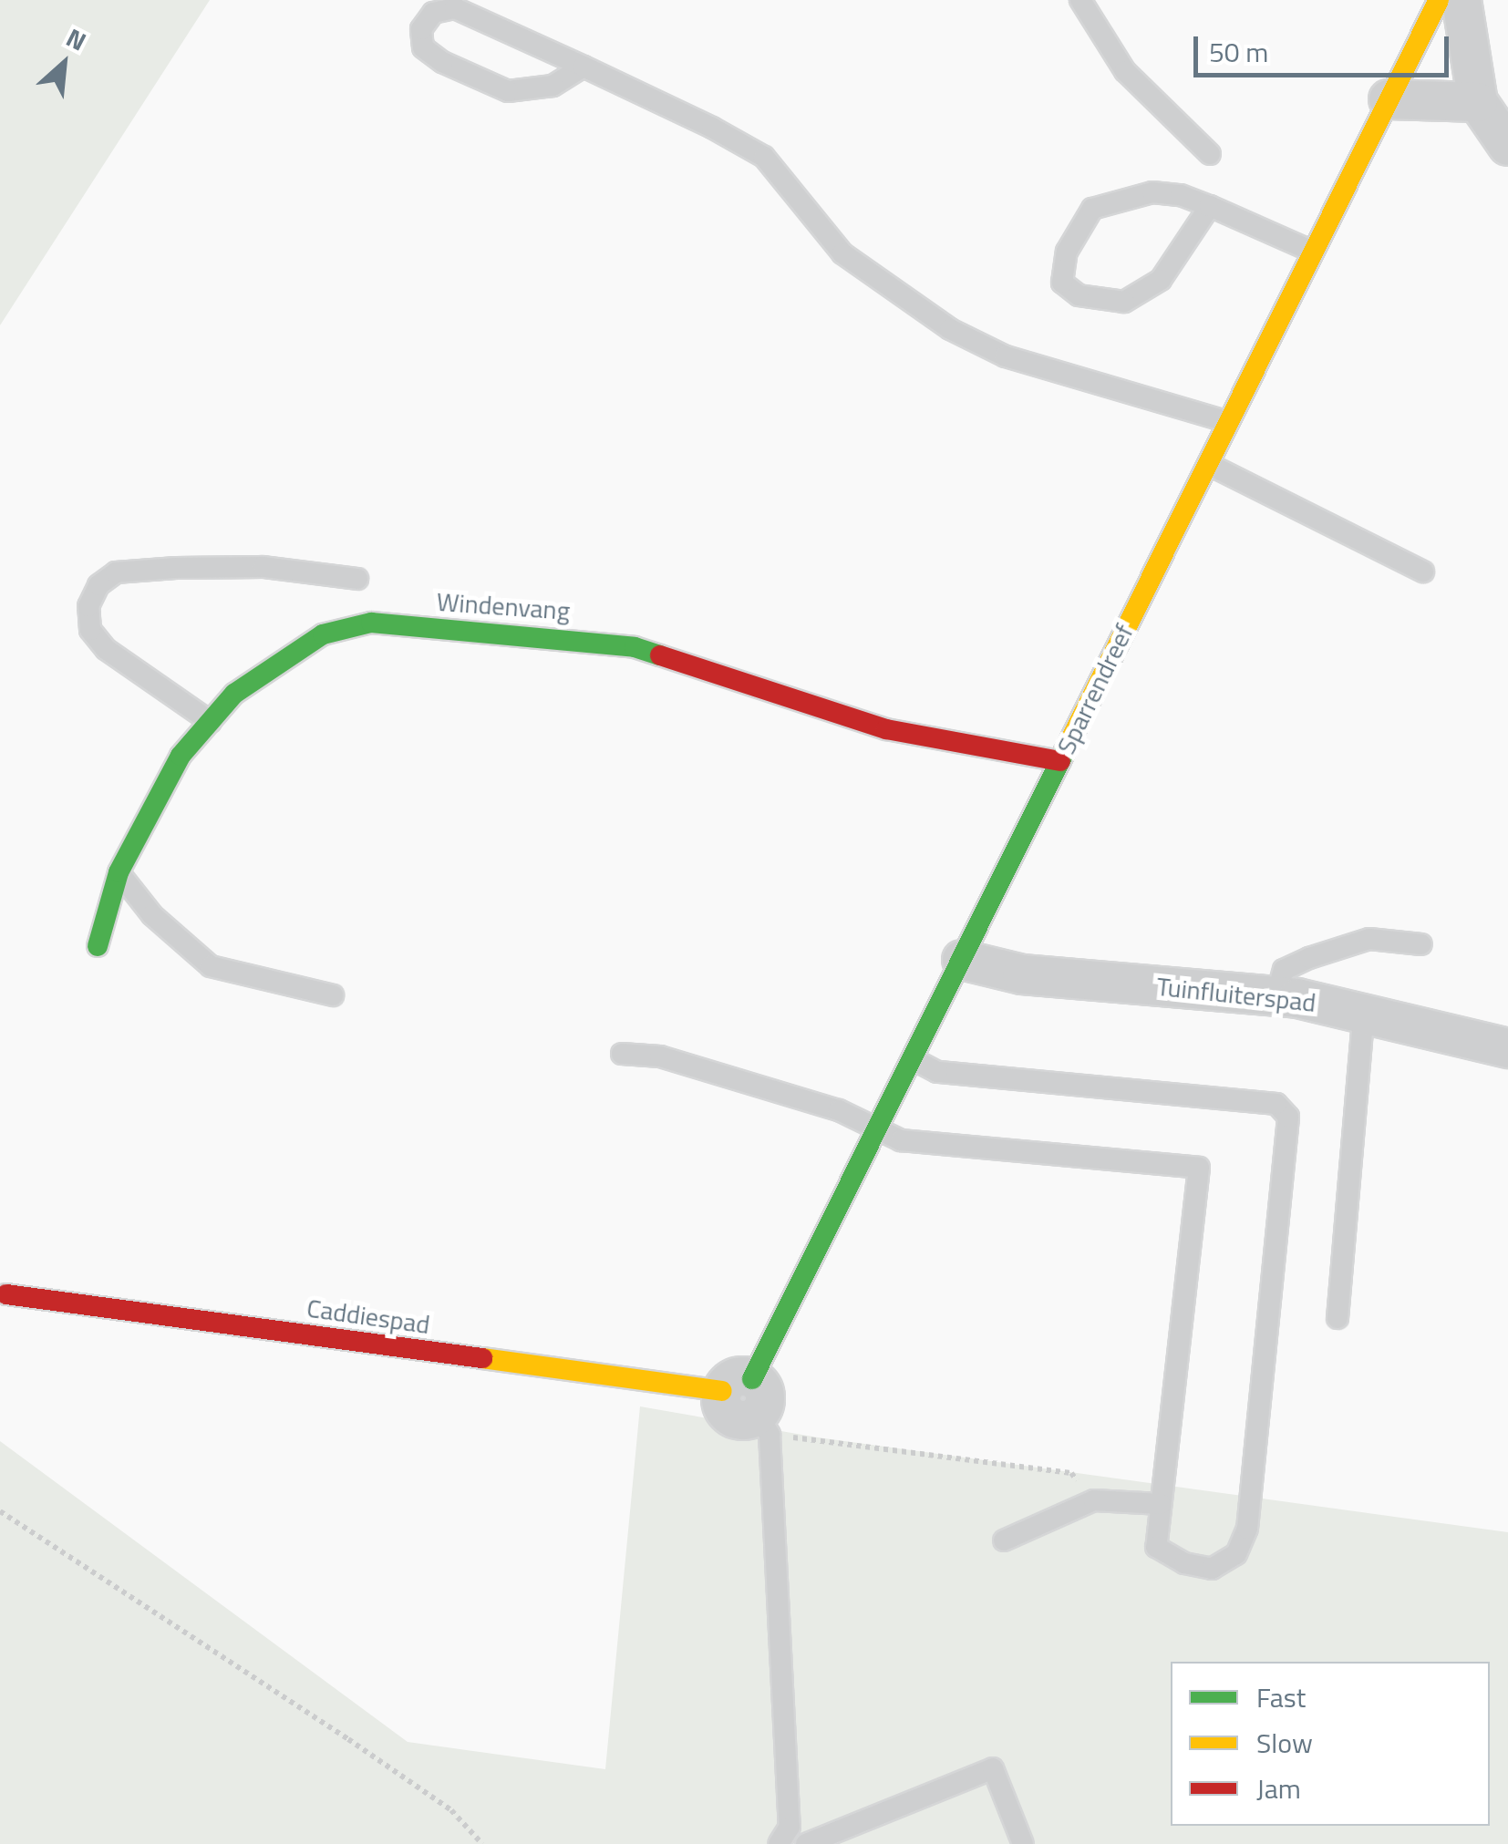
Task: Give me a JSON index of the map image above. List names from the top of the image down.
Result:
{
  "streets": {
    "street": [
      "Windenvang",
      "Sparrendreef",
      "Tuinfluiterspad",
      "Caddiespad"
    ]
  },
  "crossings": [
    ["Windenvang", "Sparrendreef"],
    ["Sparrendreef", "Tuinfluiterspad"],
    ["Sparrendreef", "Caddiespad"]
  ],
  "legend": ["Fast", "Slow", "Jam"],
  "scale_bar": "50 m",
  "north": "top right"
}
